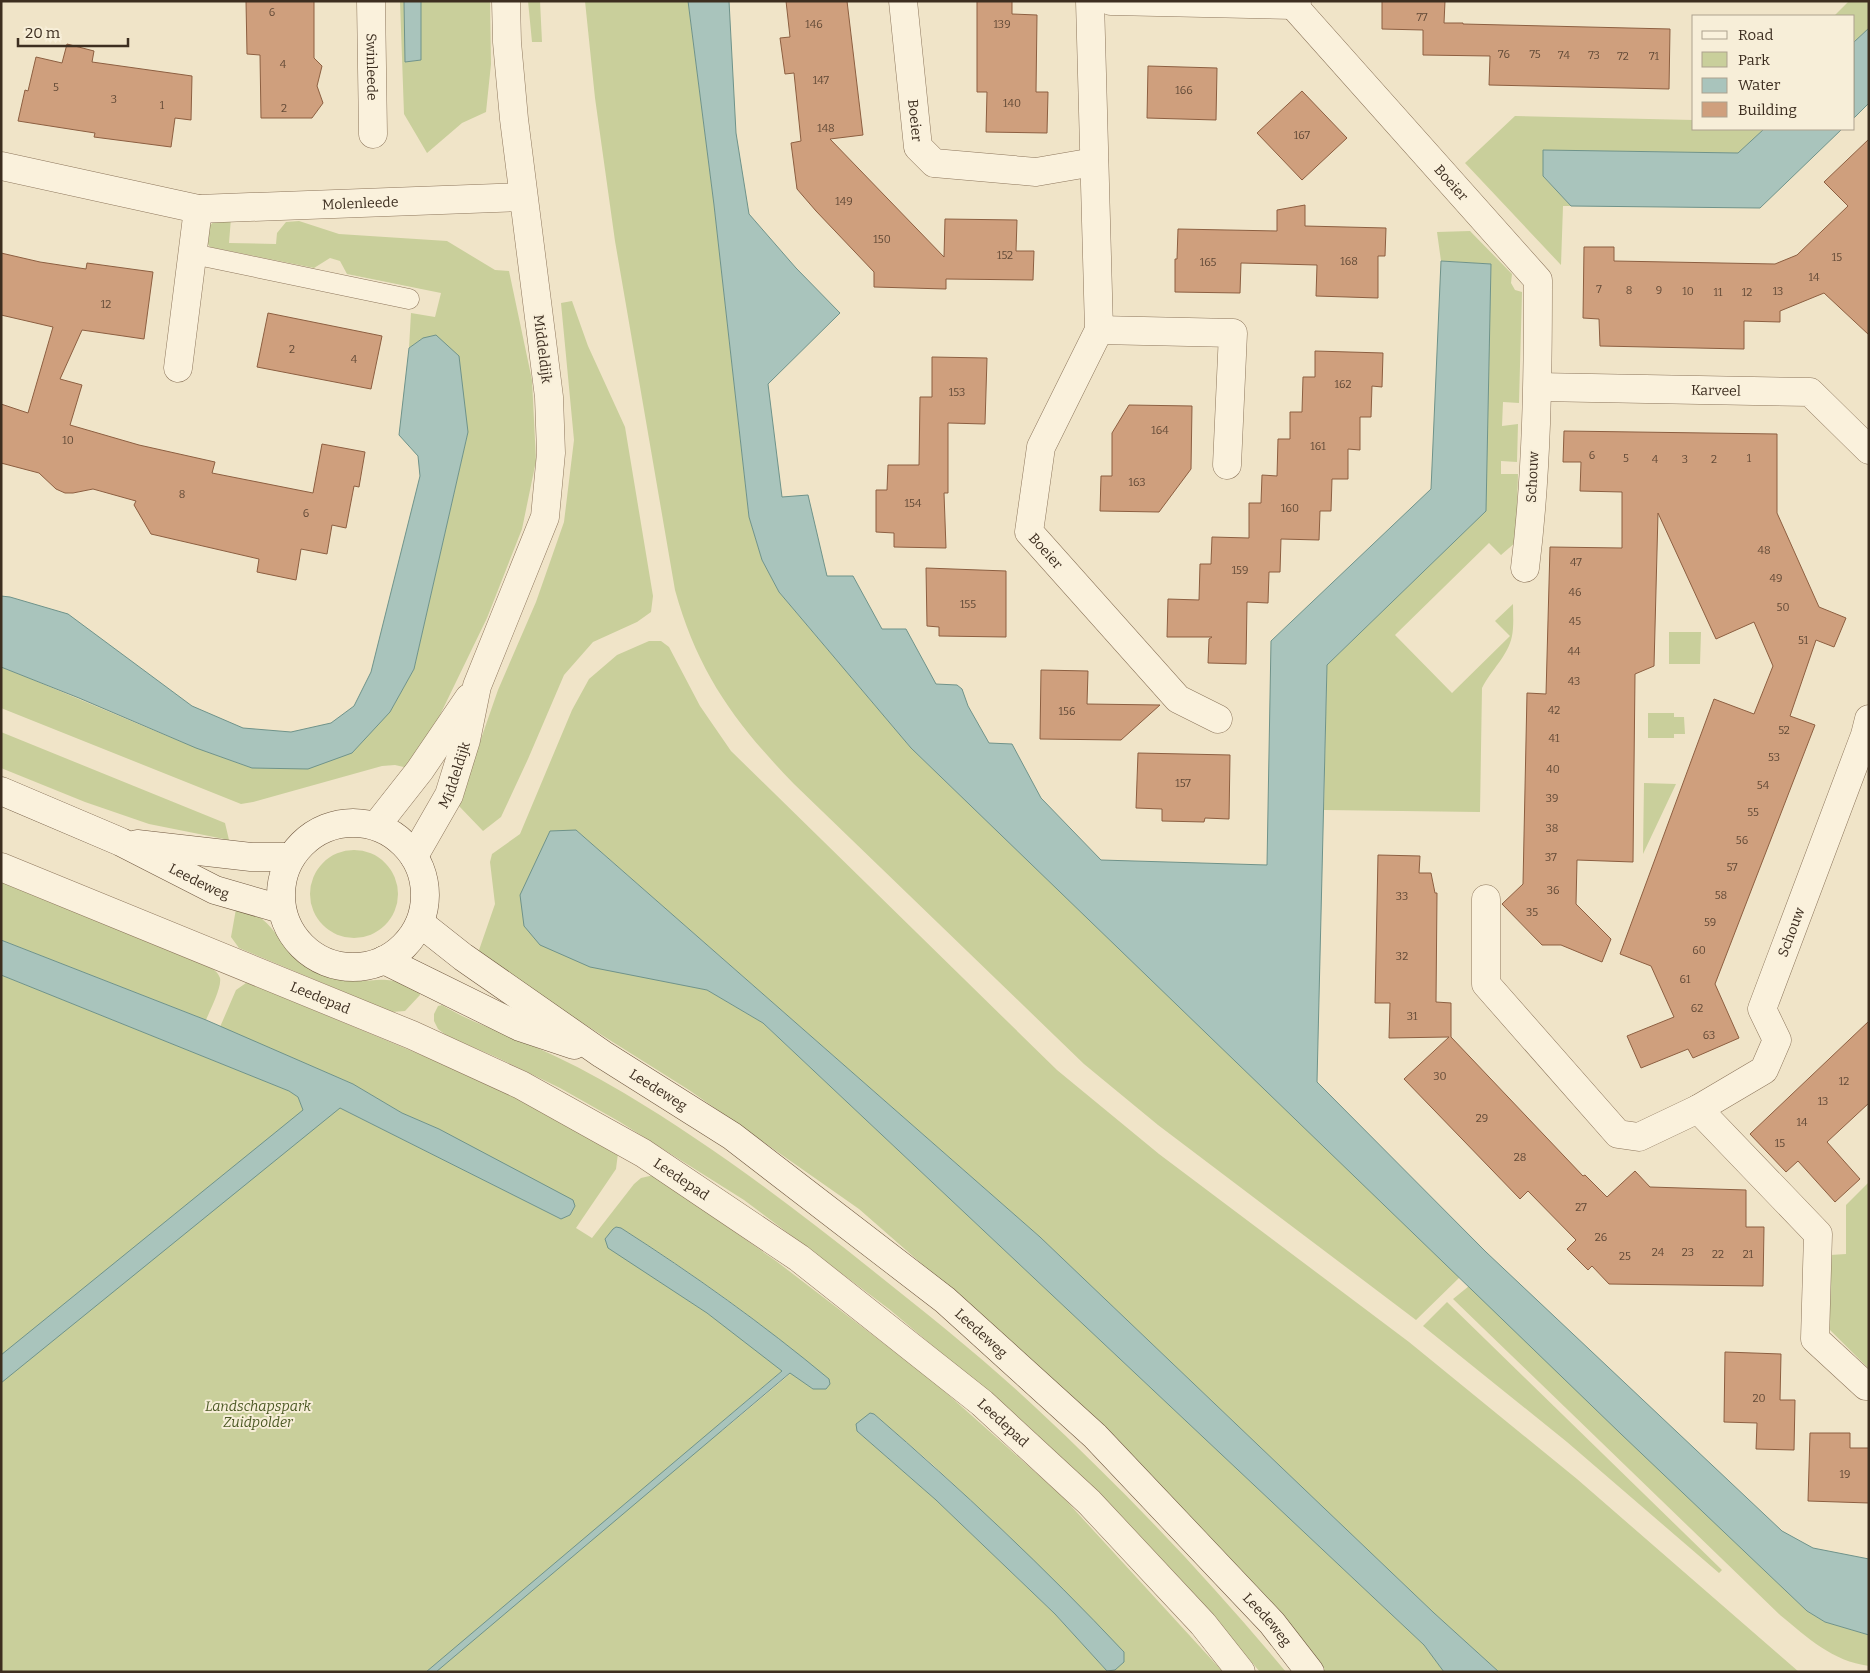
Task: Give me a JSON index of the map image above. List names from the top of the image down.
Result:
{
  "streets": {
    "street": [
      "Swinleede",
      "Boeier",
      "Molenleede",
      "Middeldijk",
      "Karveel",
      "Schouw",
      "Leedeweg",
      "Leedepad"
    ]
  },
  "crossings": [
    ["Boeier", "Karveel"],
    ["Boeier", "Schouw"],
    ["Molenleede", "Middeldijk"],
    ["Middeldijk", "Leedeweg"],
    ["Karveel", "Schouw"]
  ],
  "parks": ["Landschapspark Zuidpolder"],
  "house_numbers": [
    "6",
    "77",
    "146",
    "139",
    "76",
    "75",
    "74",
    "73",
    "72",
    "71",
    "4",
    "147",
    "5",
    "166",
    "3",
    "140",
    "1",
    "2",
    "148",
    "167",
    "149",
    "150",
    "152",
    "15",
    "168",
    "165",
    "14",
    "7",
    "8",
    "9",
    "10",
    "13",
    "11",
    "12",
    "12",
    "2",
    "4",
    "162",
    "153",
    "164",
    "10",
    "161",
    "6",
    "5",
    "1",
    "4",
    "3",
    "2",
    "163",
    "8",
    "154",
    "160",
    "6",
    "48",
    "47",
    "159",
    "49",
    "46",
    "155",
    "50",
    "45",
    "51",
    "44",
    "43",
    "42",
    "156",
    "52",
    "41",
    "53",
    "40",
    "157",
    "54",
    "39",
    "55",
    "38",
    "56",
    "37",
    "57",
    "36",
    "58",
    "33",
    "35",
    "59",
    "60",
    "32",
    "61",
    "62",
    "31",
    "63",
    "30",
    "12",
    "13",
    "29",
    "14",
    "15",
    "28",
    "27",
    "26",
    "24",
    "23",
    "22",
    "21",
    "25",
    "20",
    "19"
  ],
  "legend": [
    "Road",
    "Park",
    "Water",
    "Building"
  ],
  "scale_bar": "20 m"
}
